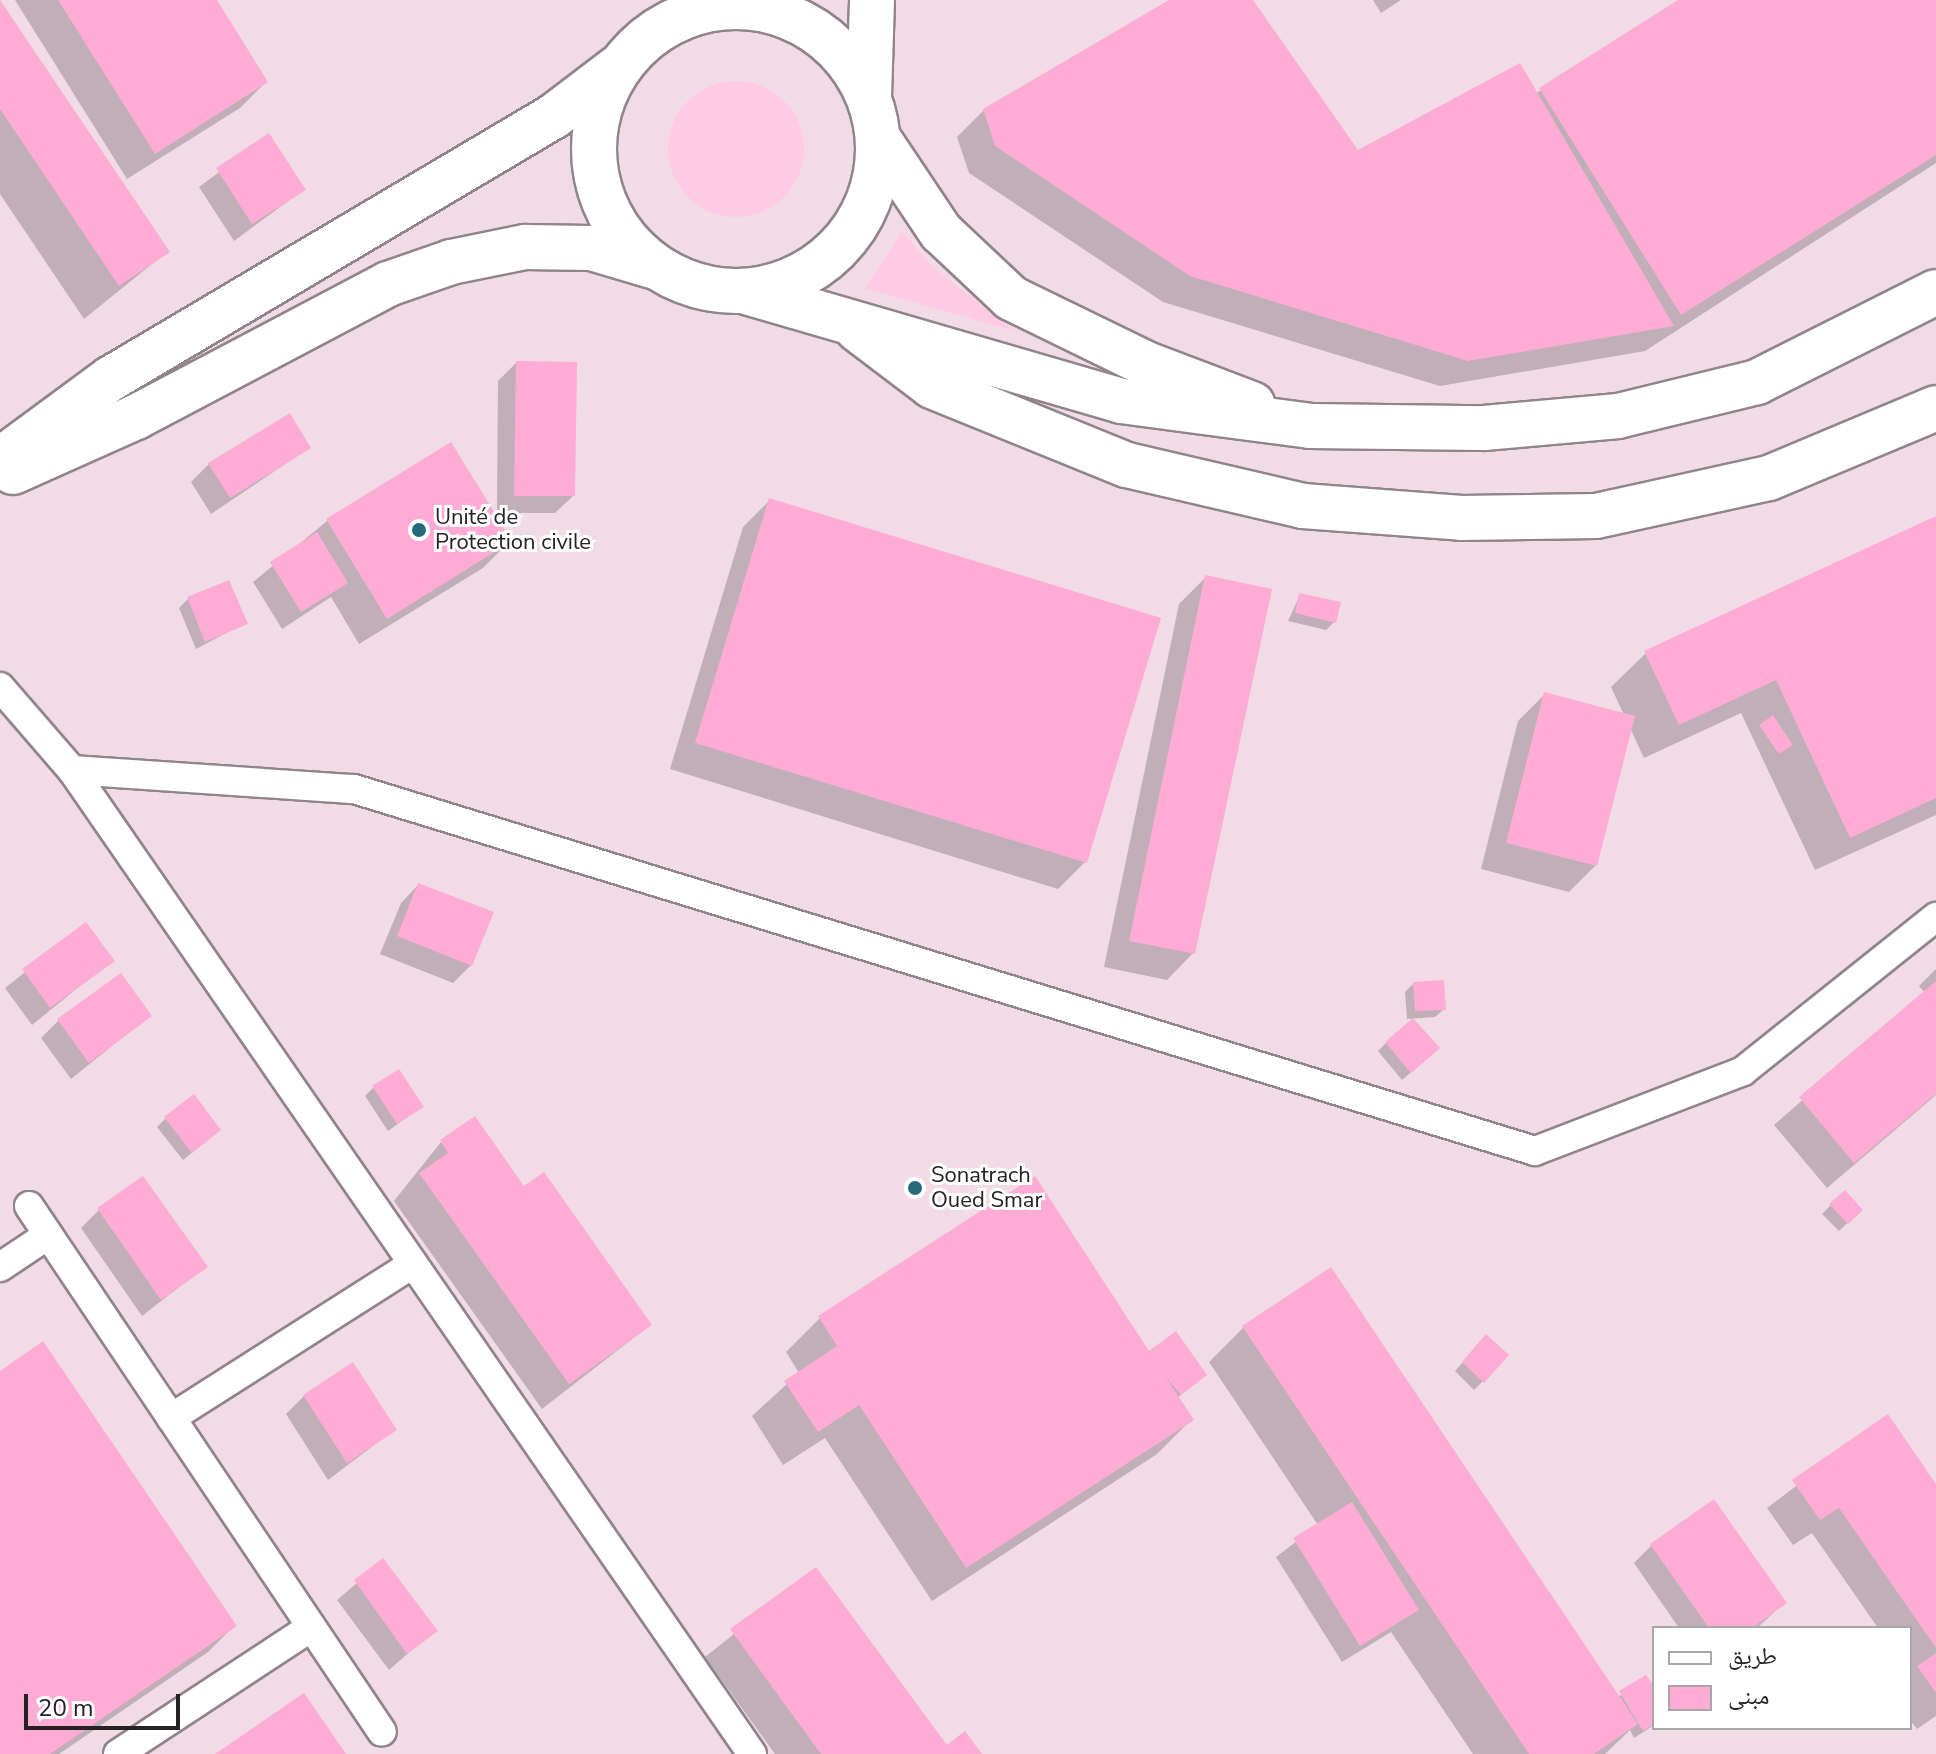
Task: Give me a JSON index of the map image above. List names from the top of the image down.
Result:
{
  "places": ["Unité de Protection civile", "Sonatrach Oued Smar"],
  "legend": ["طريق", "مبنى"],
  "scale_bar": "20 m"
}
